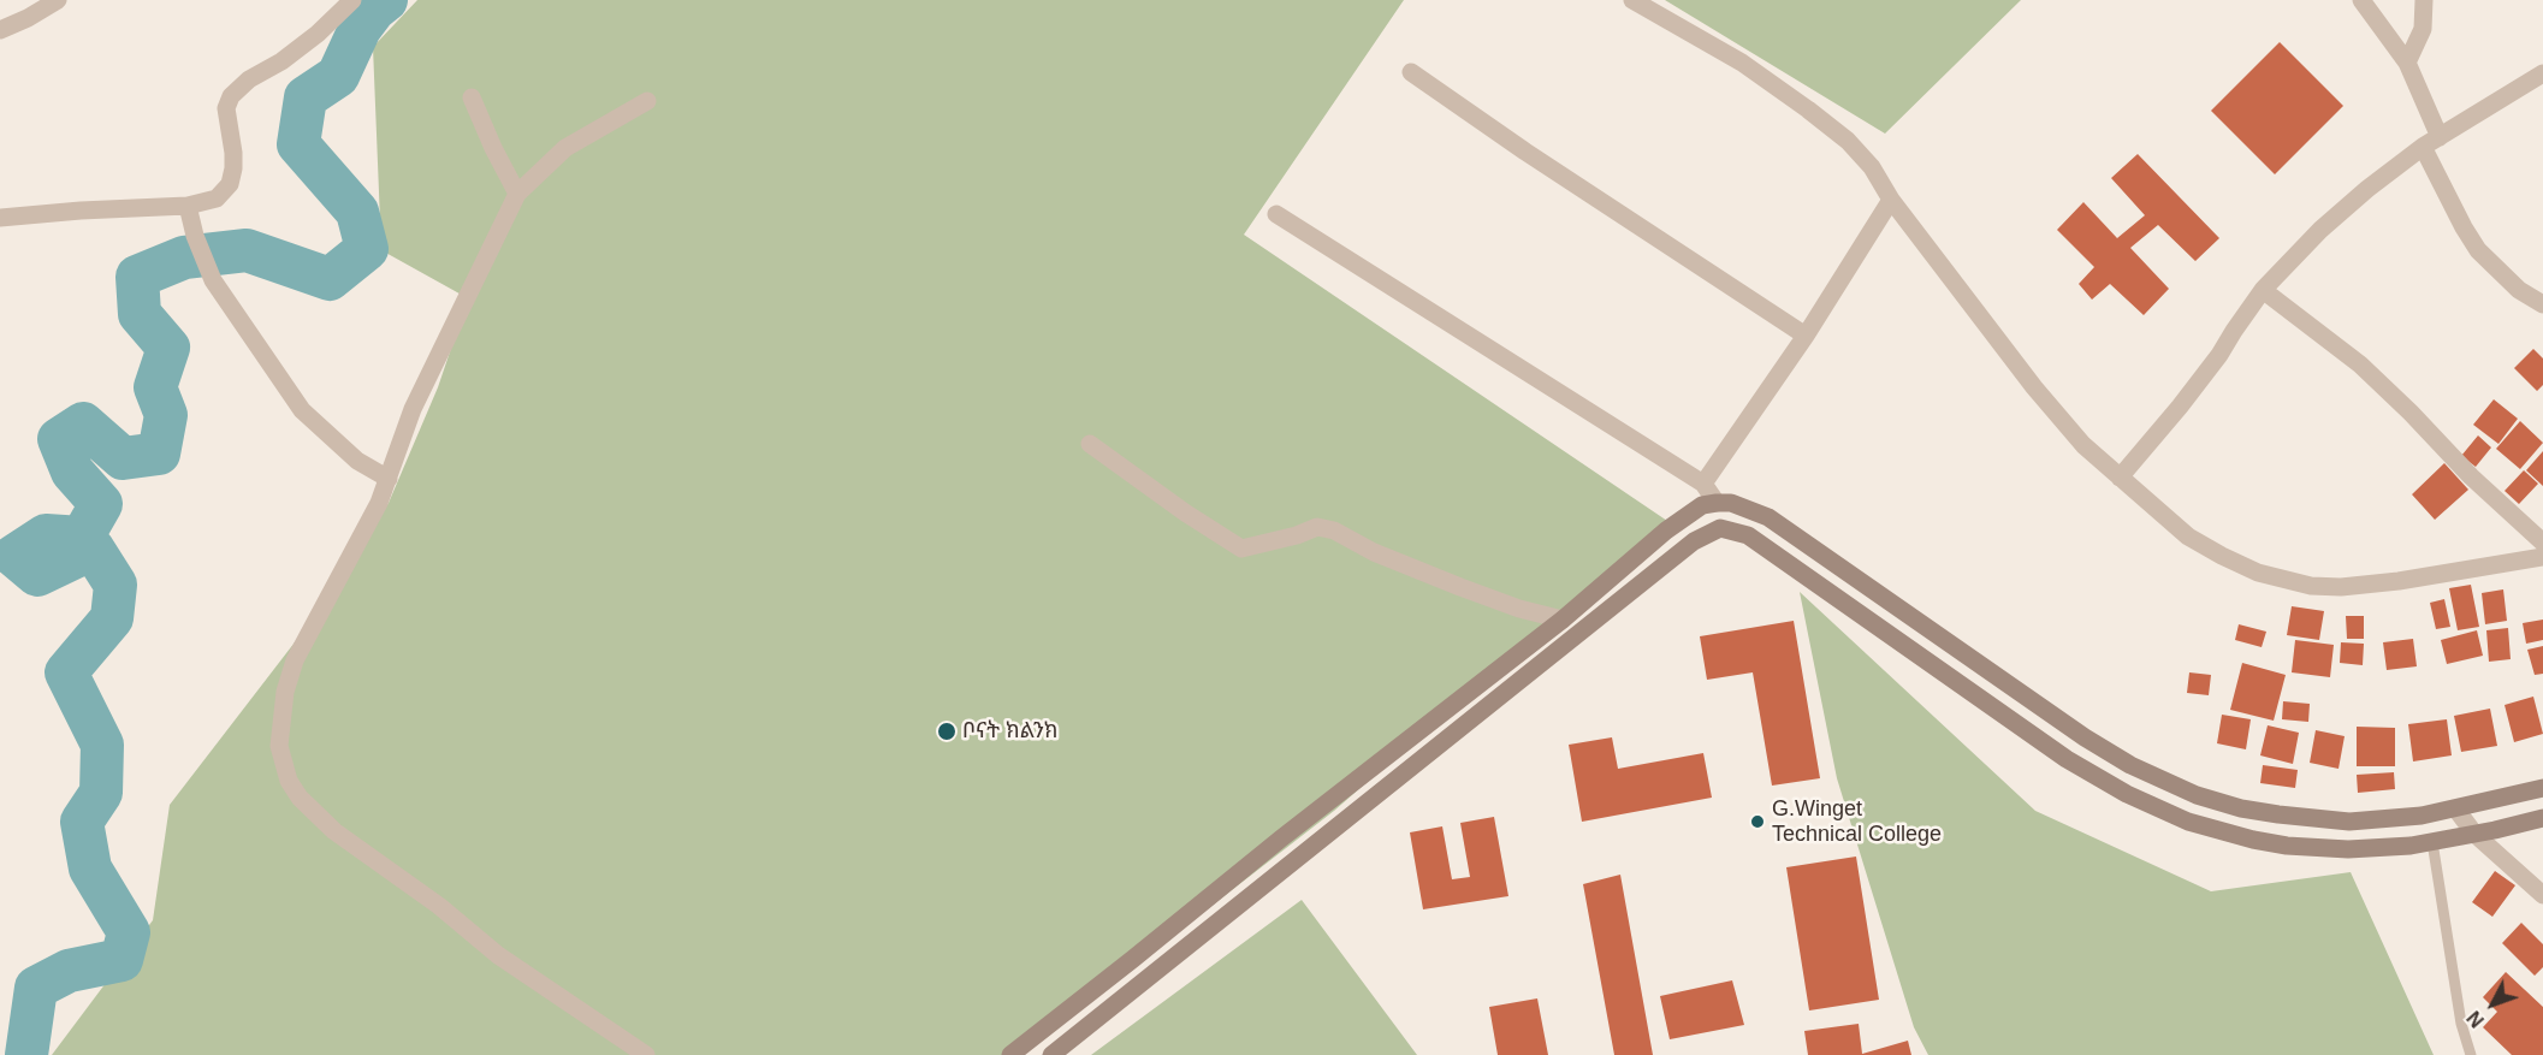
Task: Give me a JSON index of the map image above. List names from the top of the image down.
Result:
{
  "places": ["ቦናት ክልንክ", "G.Winget Technical College"],
  "north": "bottom left"
}
